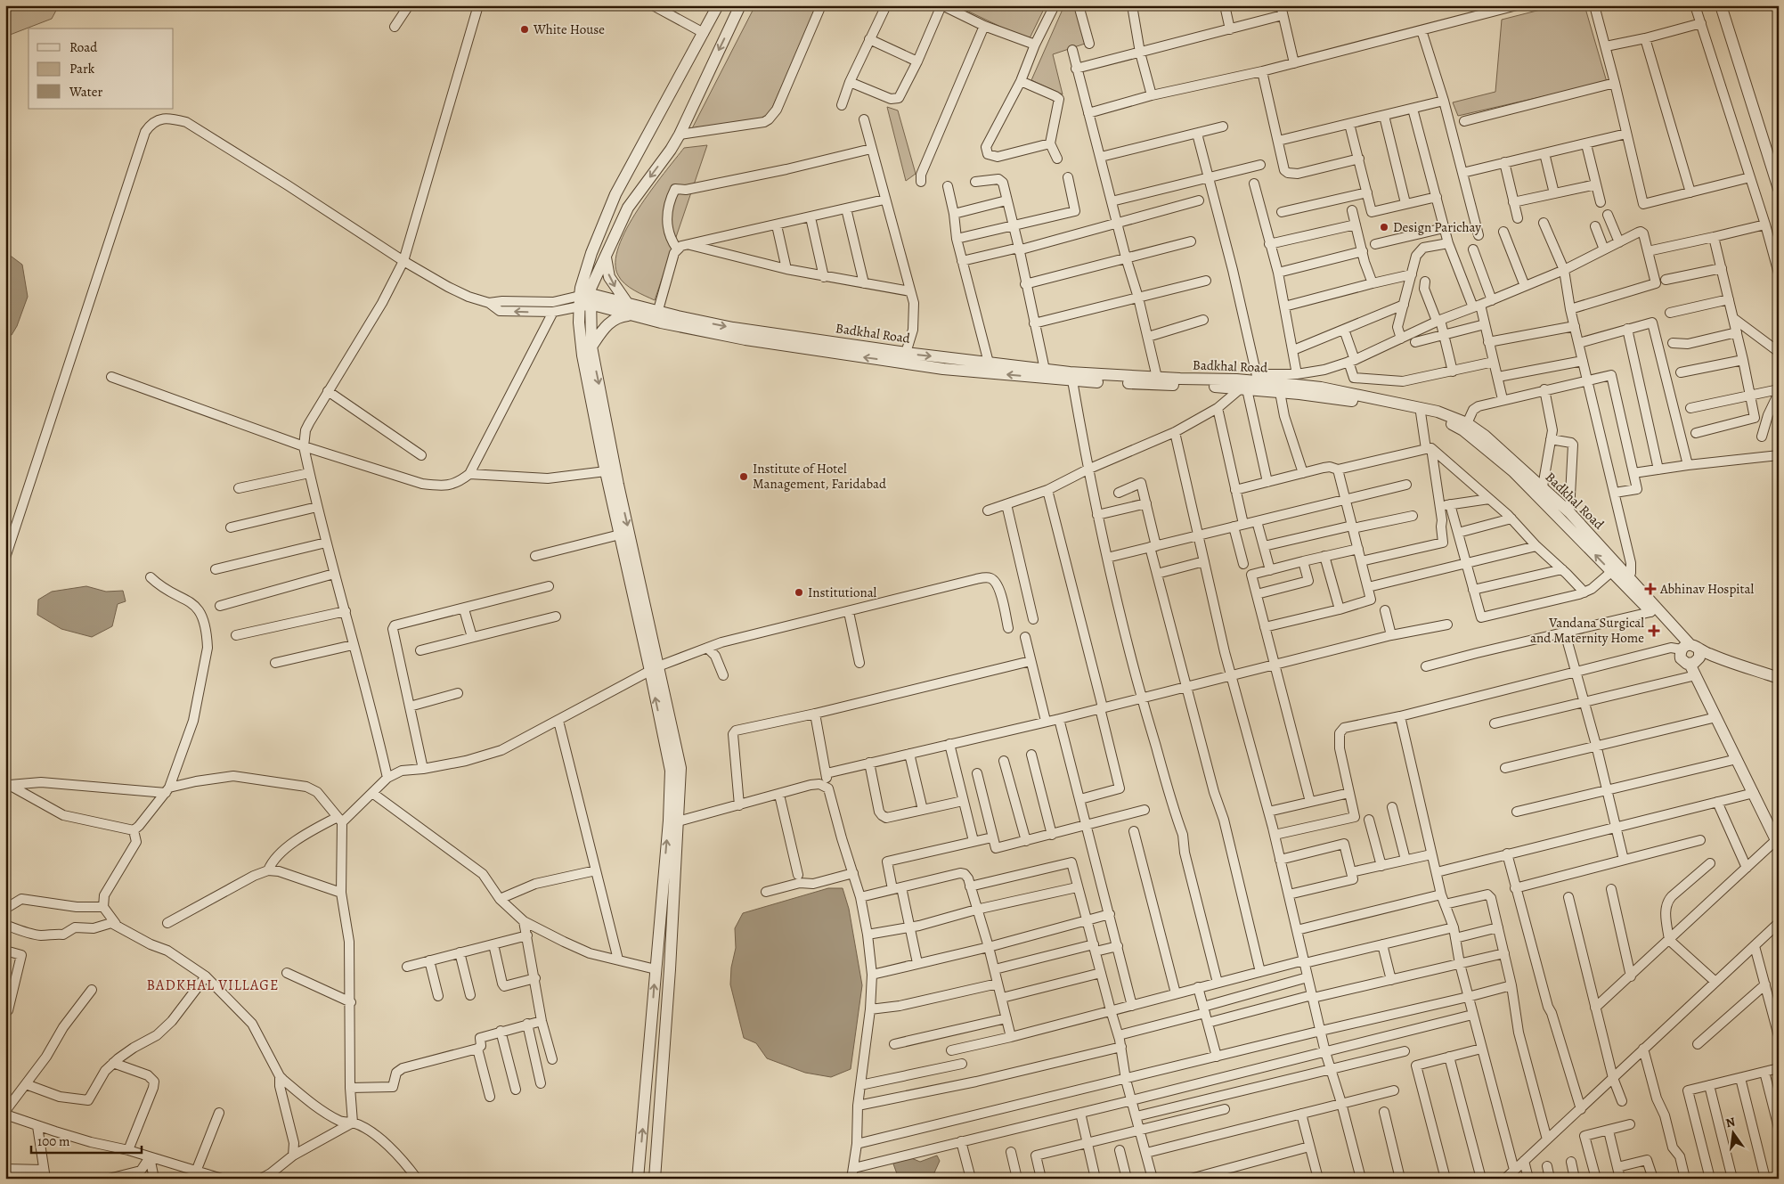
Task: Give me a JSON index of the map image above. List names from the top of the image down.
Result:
{
  "streets": {
    "street": ["Badkhal Road"]
  },
  "districts": ["BADKHAL VILLAGE"],
  "places": {
    "other": [
      "White House",
      "Design Parichay",
      "Institute of Hotel Management, Faridabad",
      "Institutional"
    ],
    "health": ["Abhinav Hospital", "Vandana Surgical and Maternity Home"]
  },
  "legend": ["Road", "Park", "Water"],
  "scale_bar": "100 m",
  "north": "top"
}
